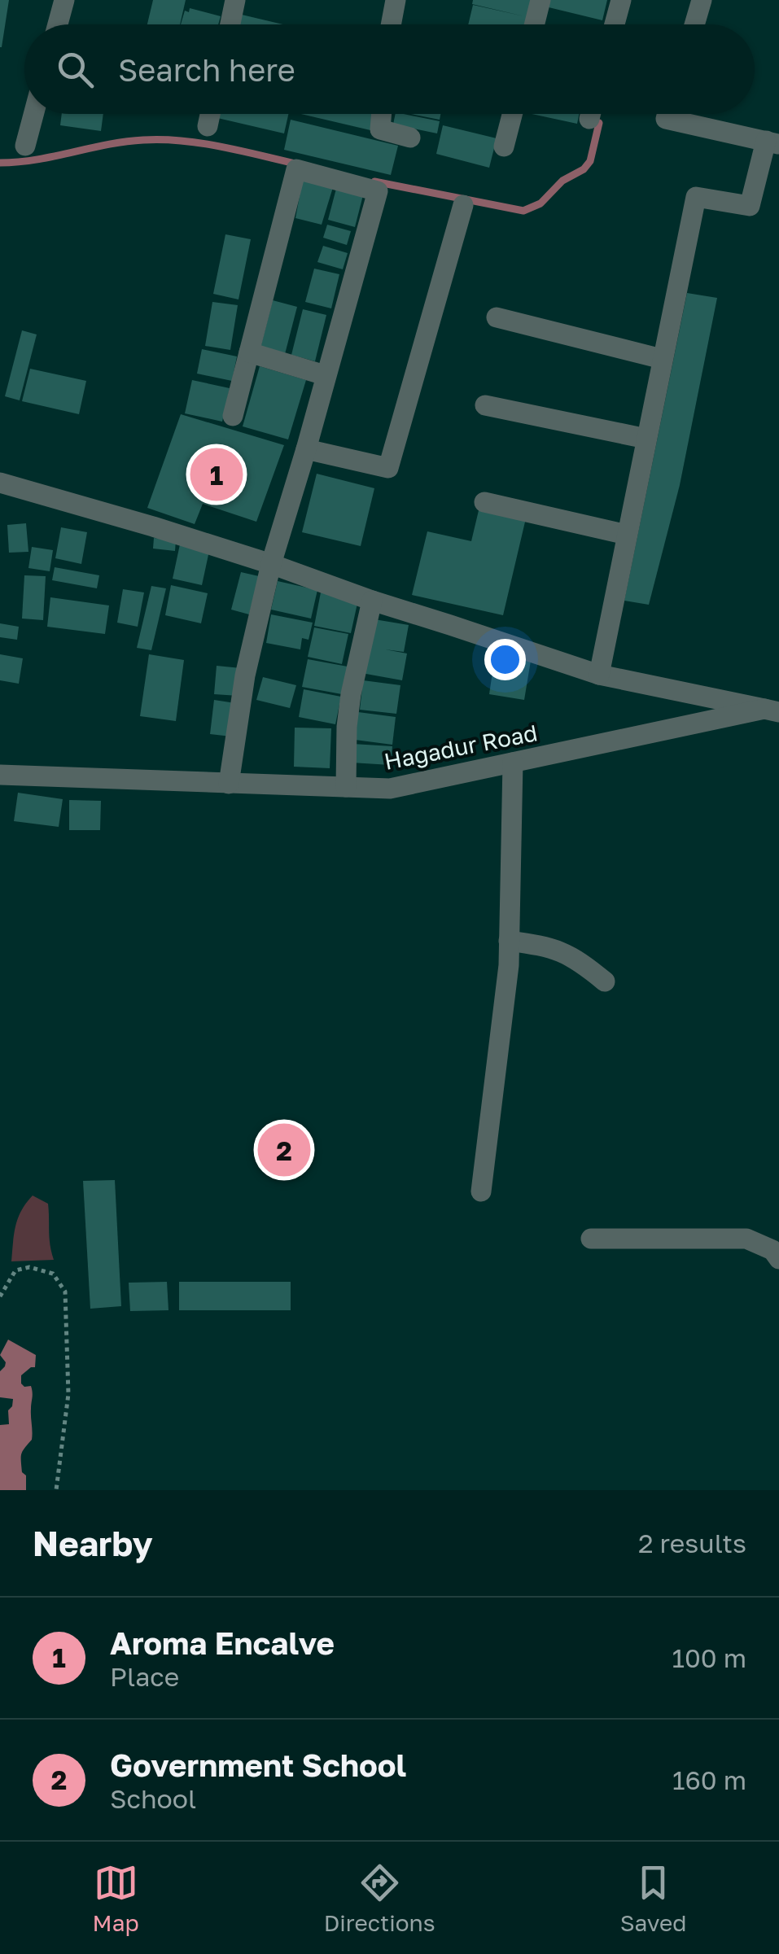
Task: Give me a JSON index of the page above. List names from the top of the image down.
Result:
{
  "streets": {
    "street": ["Hagadur Road"]
  },
  "page": {
    "search": "Search here",
    "pins": ["1", "2"],
    "heading": ["Nearby", "2 results"],
    "list": [
      {
        "mark": "1",
        "name": "Aroma Encalve",
        "note": "Place",
        "value": "100 m"
      },
      {
        "mark": "2",
        "name": "Government School",
        "note": "School",
        "value": "160 m"
      }
    ],
    "nav": ["Map", "Directions", "Saved"]
  }
}
